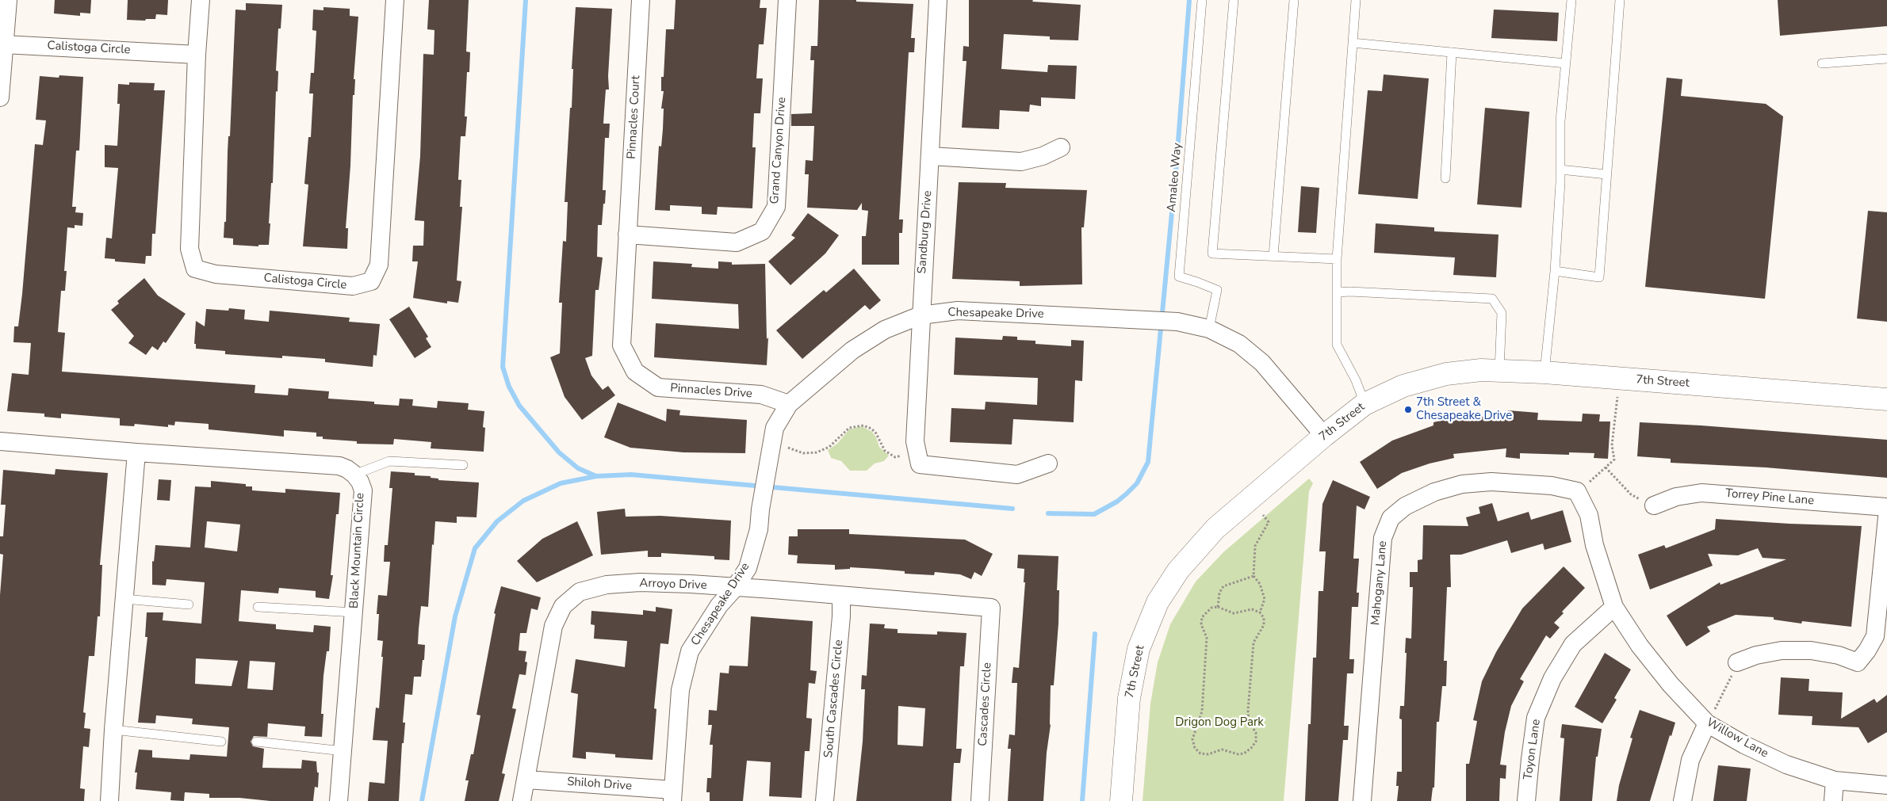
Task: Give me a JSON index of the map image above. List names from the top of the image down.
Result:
{
  "streets": {
    "street": [
      "Calistoga Circle",
      "Pinnacles Court",
      "Grand Canyon Drive",
      "Sandburg Drive",
      "Chesapeake Drive",
      "7th Street",
      "Pinnacles Drive",
      "Torrey Pine Lane",
      "Black Mountain Circle",
      "Mahogany Lane",
      "Arroyo Drive",
      "South Cascades Circle",
      "Cascades Circle",
      "Willow Lane",
      "Toyon Lane",
      "Shiloh Drive"
    ],
    "lane": ["Amaleo Way"]
  },
  "crossings": [
    ["Pinnacles Court", "Grand Canyon Drive"],
    ["Pinnacles Court", "Pinnacles Drive"],
    ["Grand Canyon Drive", "Pinnacles Drive"],
    ["Amaleo Way", "Chesapeake Drive"],
    ["Sandburg Drive", "Chesapeake Drive"],
    ["Chesapeake Drive", "7th Street"],
    ["Chesapeake Drive", "Pinnacles Drive"],
    ["Chesapeake Drive", "Arroyo Drive"],
    ["Chesapeake Drive", "Shiloh Drive"],
    ["Arroyo Drive", "South Cascades Circle"],
    ["Arroyo Drive", "Cascades Circle"],
    ["Arroyo Drive", "Shiloh Drive"],
    ["Willow Lane", "Toyon Lane"]
  ],
  "parks": ["Drigon Dog Park"],
  "places": ["7th Street & Chesapeake Drive"]
}
